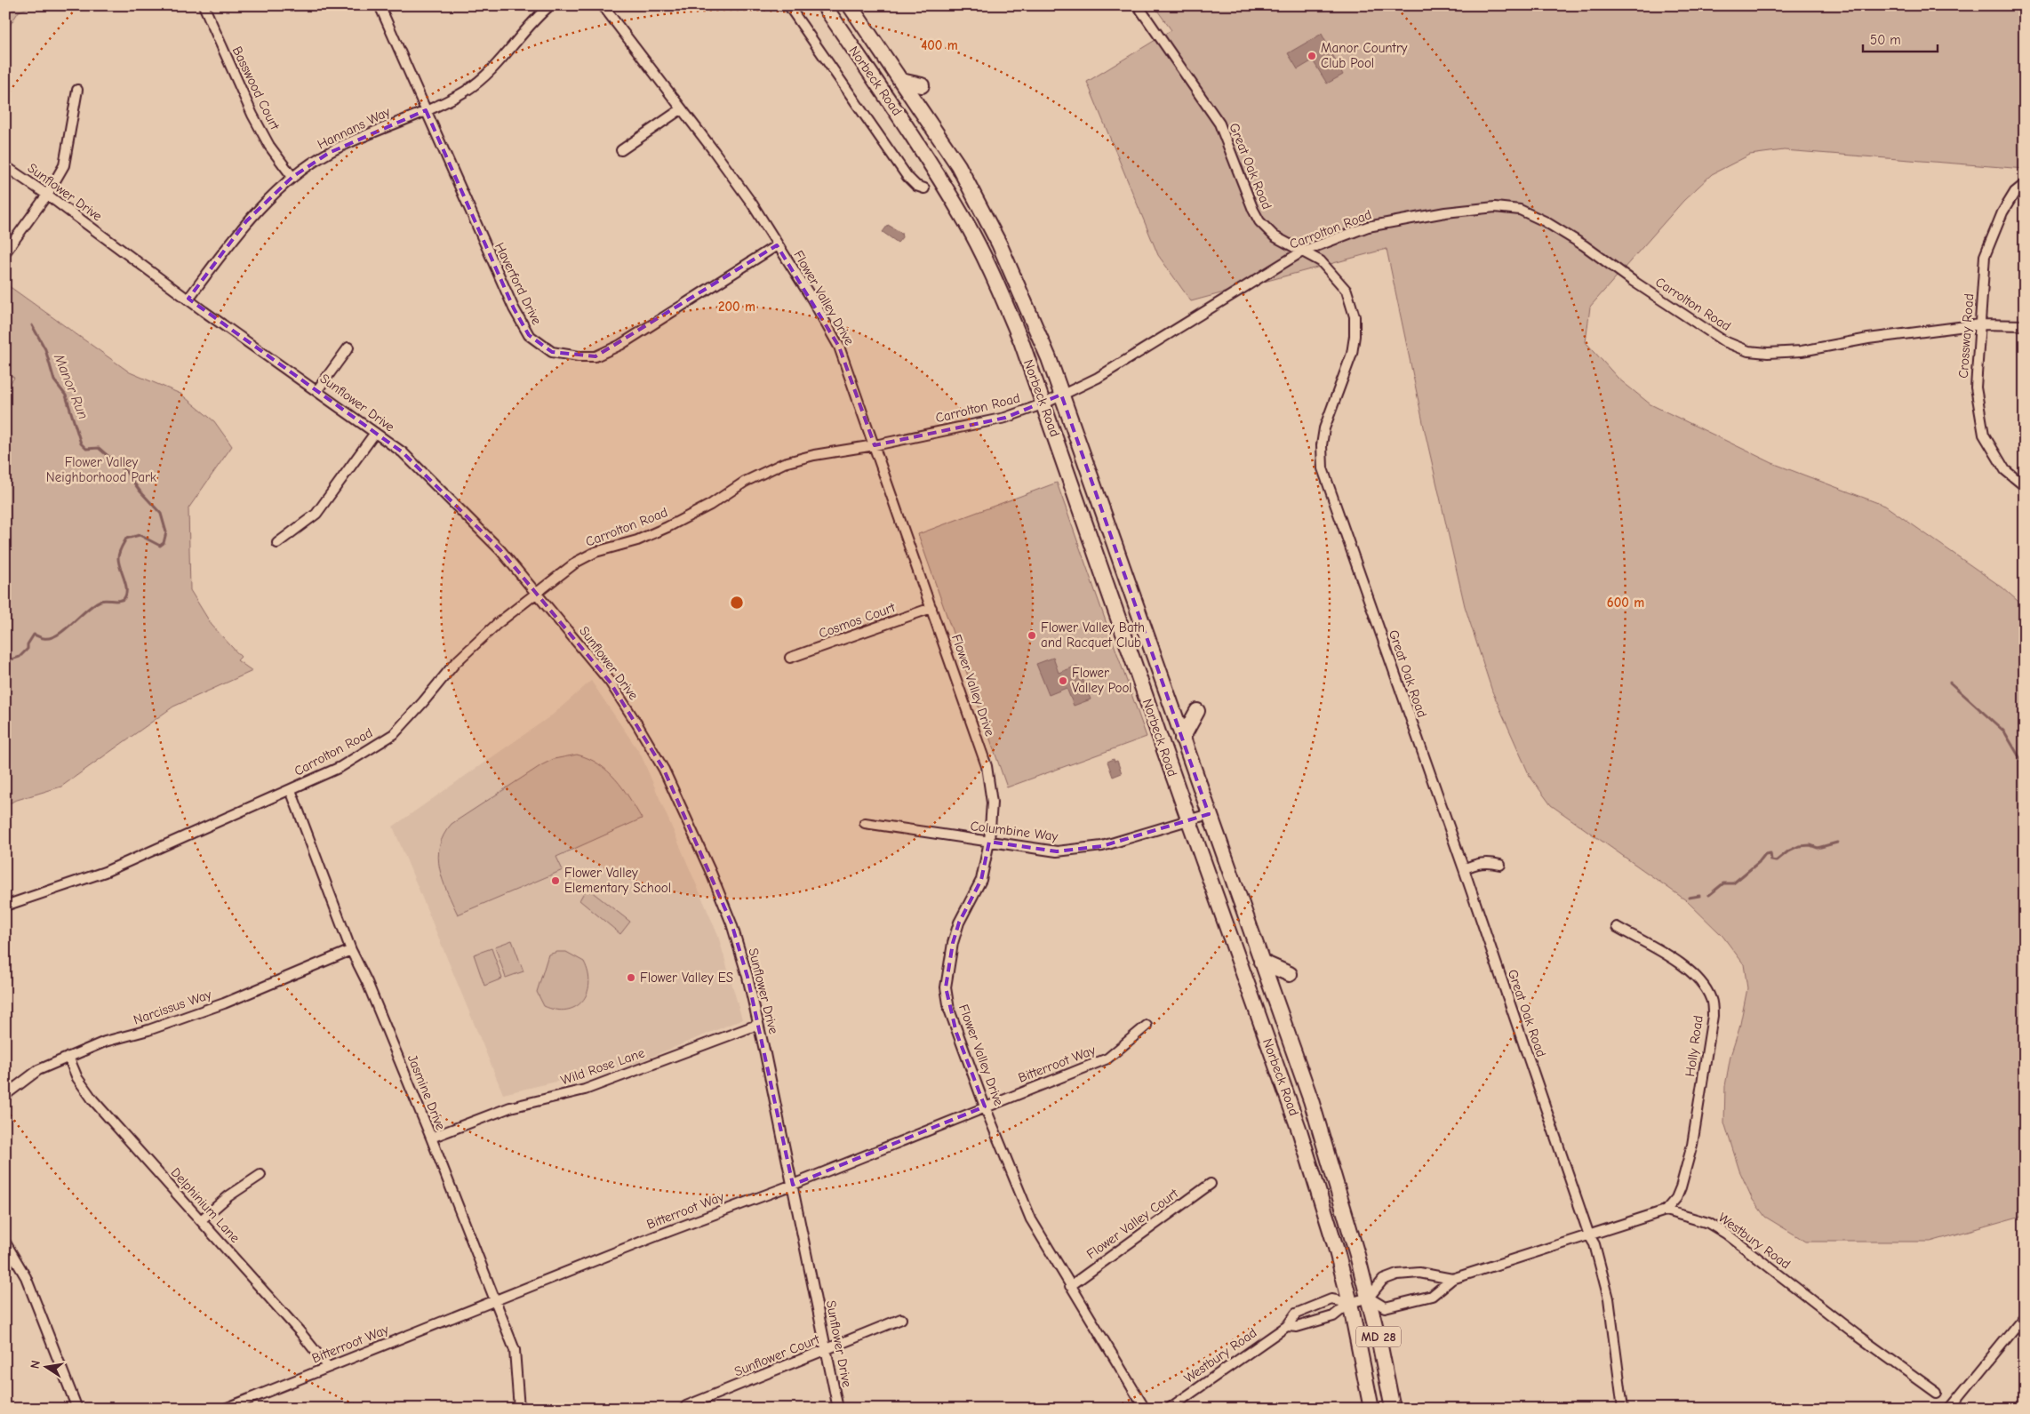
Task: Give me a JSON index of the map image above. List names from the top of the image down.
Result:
{
  "streets": {
    "main road": ["Norbeck Road", "MD 28"],
    "street": [
      "Basswood Court",
      "Hannans Way",
      "Great Oak Road",
      "Sunflower Drive",
      "Carrolton Road",
      "Haverford Drive",
      "Flower Valley Drive",
      "Crossway Road",
      "Cosmos Court",
      "Columbine Way",
      "Narcissus Way",
      "Holly Road",
      "Bitterroot Way",
      "Wild Rose Lane",
      "Jasmine Drive",
      "Delphinium Lane",
      "Flower Valley Court",
      "Westbury Road",
      "Sunflower Court"
    ]
  },
  "crossings": [
    ["Norbeck Road", "Carrolton Road"],
    ["Norbeck Road", "Columbine Way"],
    ["Norbeck Road", "Westbury Road"],
    ["Basswood Court", "Hannans Way"],
    ["Hannans Way", "Sunflower Drive"],
    ["Hannans Way", "Haverford Drive"],
    ["Great Oak Road", "Carrolton Road"],
    ["Sunflower Drive", "Carrolton Road"],
    ["Sunflower Drive", "Bitterroot Way"],
    ["Sunflower Drive", "Wild Rose Lane"],
    ["Sunflower Drive", "Sunflower Court"],
    ["Carrolton Road", "Flower Valley Drive"],
    ["Carrolton Road", "Crossway Road"],
    ["Carrolton Road", "Jasmine Drive"],
    ["Haverford Drive", "Flower Valley Drive"],
    ["Flower Valley Drive", "Cosmos Court"],
    ["Flower Valley Drive", "Columbine Way"],
    ["Flower Valley Drive", "Bitterroot Way"],
    ["Flower Valley Drive", "Flower Valley Court"],
    ["Narcissus Way", "Jasmine Drive"],
    ["Narcissus Way", "Delphinium Lane"],
    ["Holly Road", "Westbury Road"],
    ["Bitterroot Way", "Jasmine Drive"],
    ["Bitterroot Way", "Delphinium Lane"],
    ["Wild Rose Lane", "Jasmine Drive"]
  ],
  "water": ["Manor Run"],
  "parks": ["Flower Valley Neighborhood Park"],
  "places": [
    "Manor Country Club Pool",
    "Flower Valley Bath and Racquet Club",
    "Flower Valley Pool",
    "Flower Valley Elementary School",
    "Flower Valley ES"
  ],
  "scale_bar": "50 m",
  "north": "left",
  "rings": ["400 m", "200 m", "600 m"]
}
